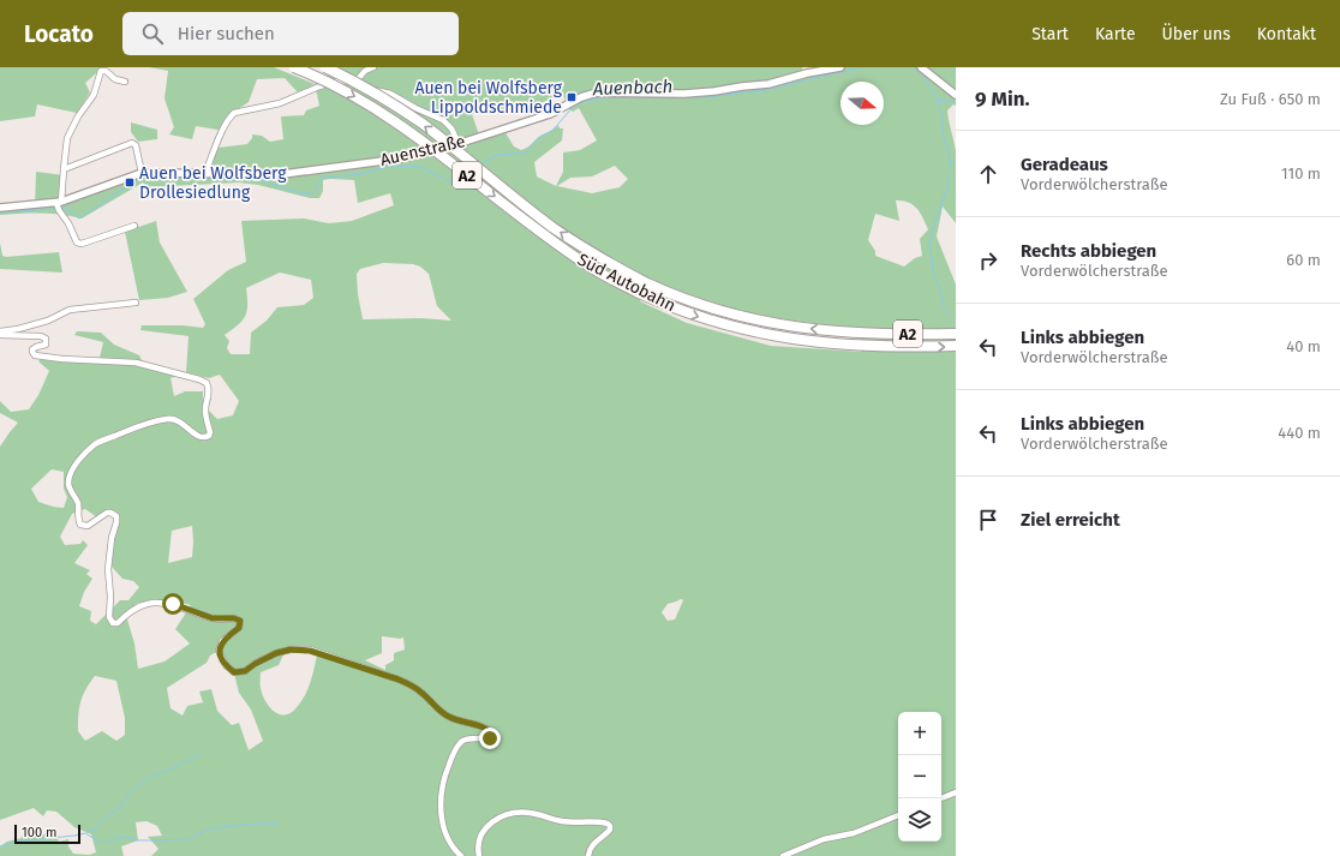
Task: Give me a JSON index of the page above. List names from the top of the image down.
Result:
{
  "streets": {
    "highway": ["A2", "Süd Autobahn"],
    "street": ["Auenstraße"]
  },
  "water": ["Auenbach"],
  "places": {
    "transit": ["Auen bei Wolfsberg Lippoldschmiede", "Auen bei Wolfsberg Drollesiedlung"]
  },
  "scale_bar": "100 m",
  "north": "right",
  "page": {
    "header": "Locato",
    "search": "Hier suchen",
    "nav": [
      "Start",
      "Karte",
      "Über uns",
      "Kontakt"
    ],
    "heading": ["9 Min.", "Zu Fuß · 650 m"],
    "list": [
      ["Geradeaus", "Vorderwölcherstraße", "110 m"],
      ["Rechts abbiegen", "Vorderwölcherstraße", "60 m"],
      ["Links abbiegen", "Vorderwölcherstraße", "40 m"],
      ["Links abbiegen", "Vorderwölcherstraße", "440 m"],
      "Ziel erreicht"
    ],
    "map_buttons": ["+", "−"],
    "scale": "100 m"
  }
}
